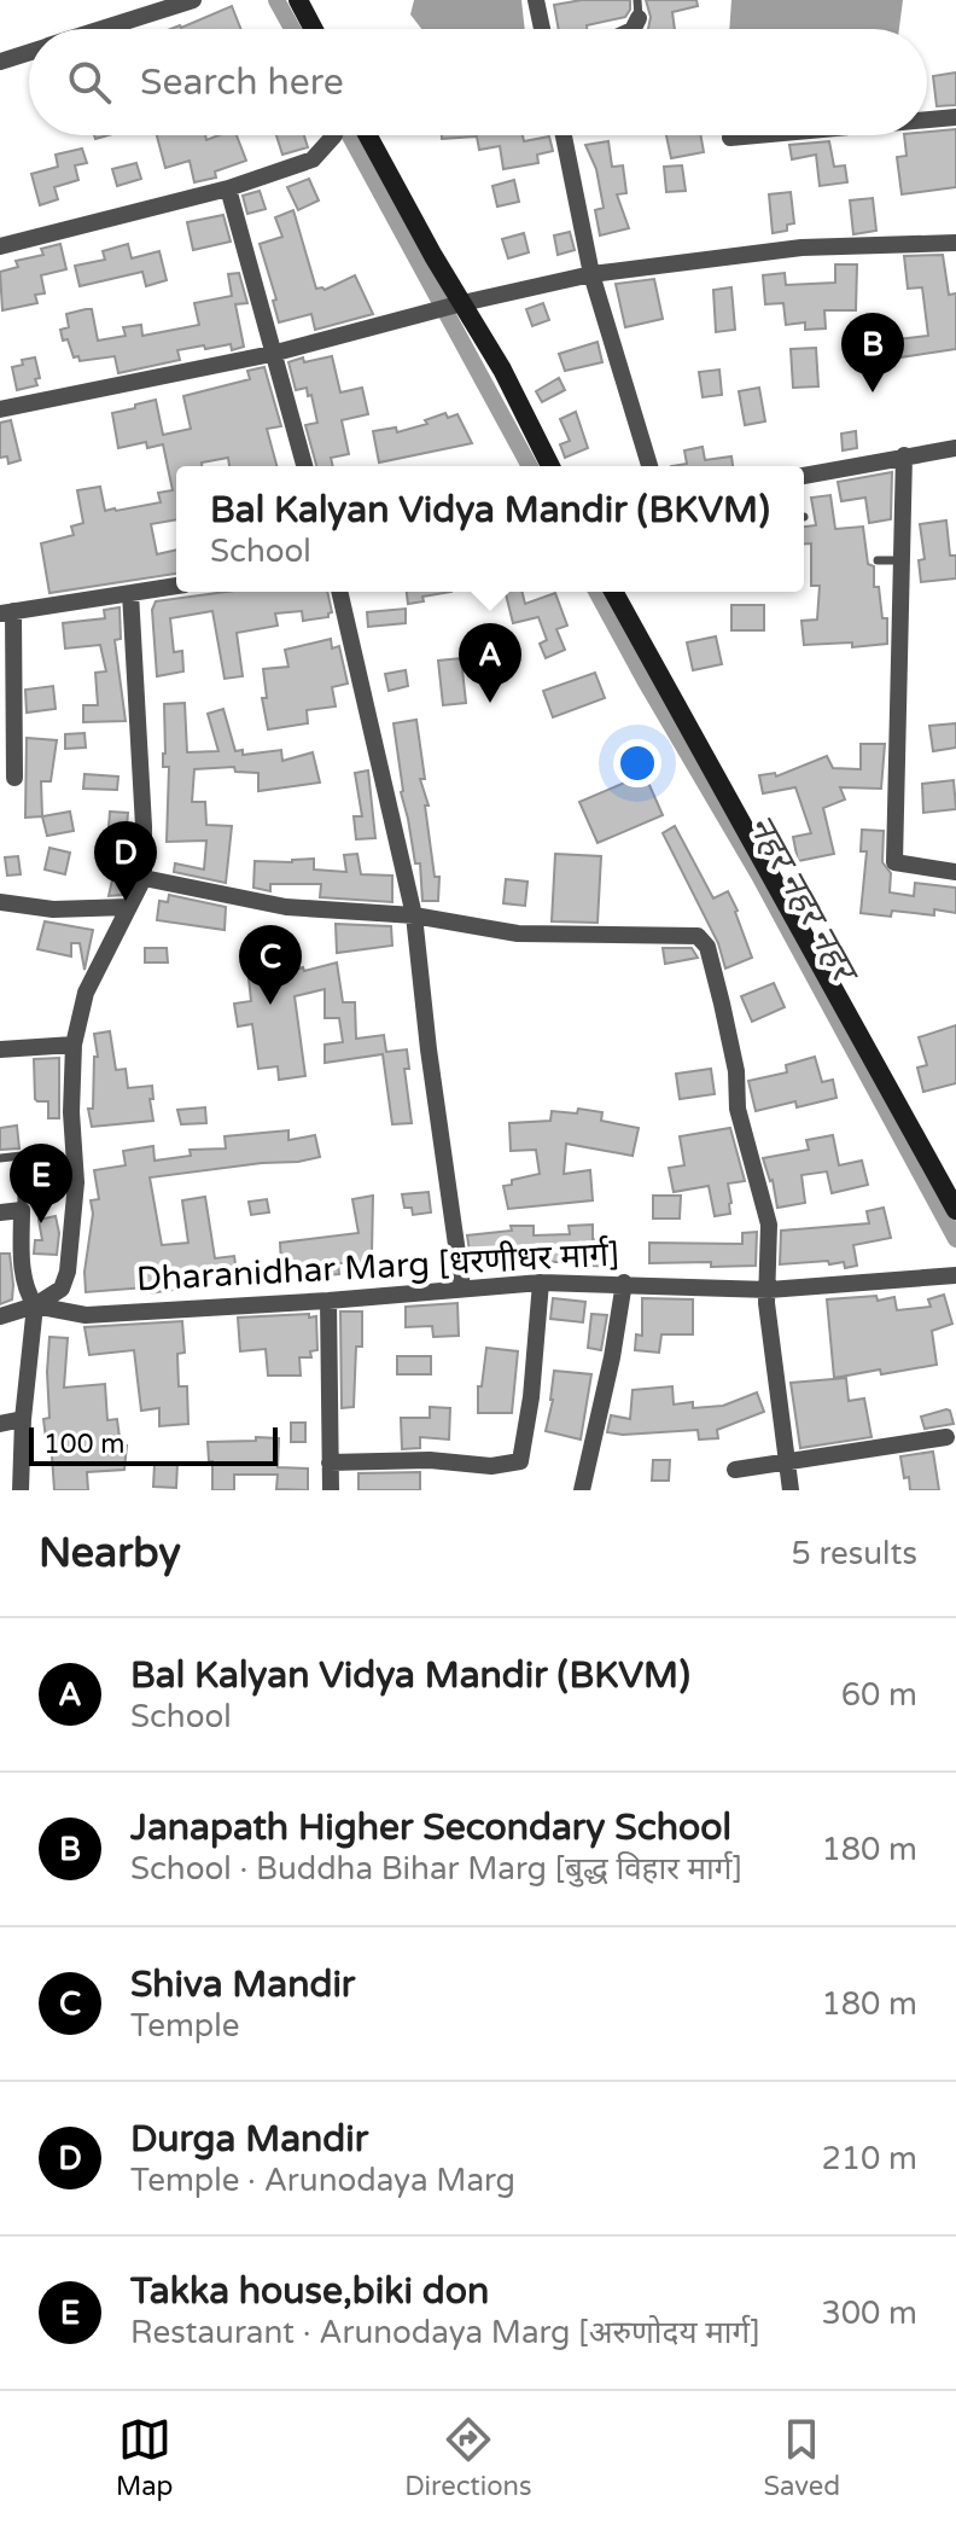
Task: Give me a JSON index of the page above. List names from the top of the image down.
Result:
{
  "streets": {
    "street": ["Dharanidhar Marg [धरणीधर मार्ग]"]
  },
  "water": ["नहर नहर नहर"],
  "scale_bar": "100 m",
  "page": {
    "search": "Search here",
    "pins": [
      "B",
      "A",
      "D",
      "C",
      "E"
    ],
    "popup": ["Bal Kalyan Vidya Mandir (BKVM)", "School"],
    "scale": "100 m",
    "heading": ["Nearby", "5 results"],
    "list": [
      {
        "mark": "A",
        "name": "Bal Kalyan Vidya Mandir (BKVM)",
        "note": "School",
        "value": "60 m"
      },
      {
        "mark": "B",
        "name": "Janapath Higher Secondary School",
        "note": "School · Buddha Bihar Marg [बुद्ध विहार मार्ग]",
        "value": "180 m"
      },
      {
        "mark": "C",
        "name": "Shiva Mandir",
        "note": "Temple",
        "value": "180 m"
      },
      {
        "mark": "D",
        "name": "Durga Mandir",
        "note": "Temple · Arunodaya Marg",
        "value": "210 m"
      },
      {
        "mark": "E",
        "name": "Takka house,biki don",
        "note": "Restaurant · Arunodaya Marg [अरुणोदय मार्ग]",
        "value": "300 m"
      }
    ],
    "nav": ["Map", "Directions", "Saved"]
  }
}
